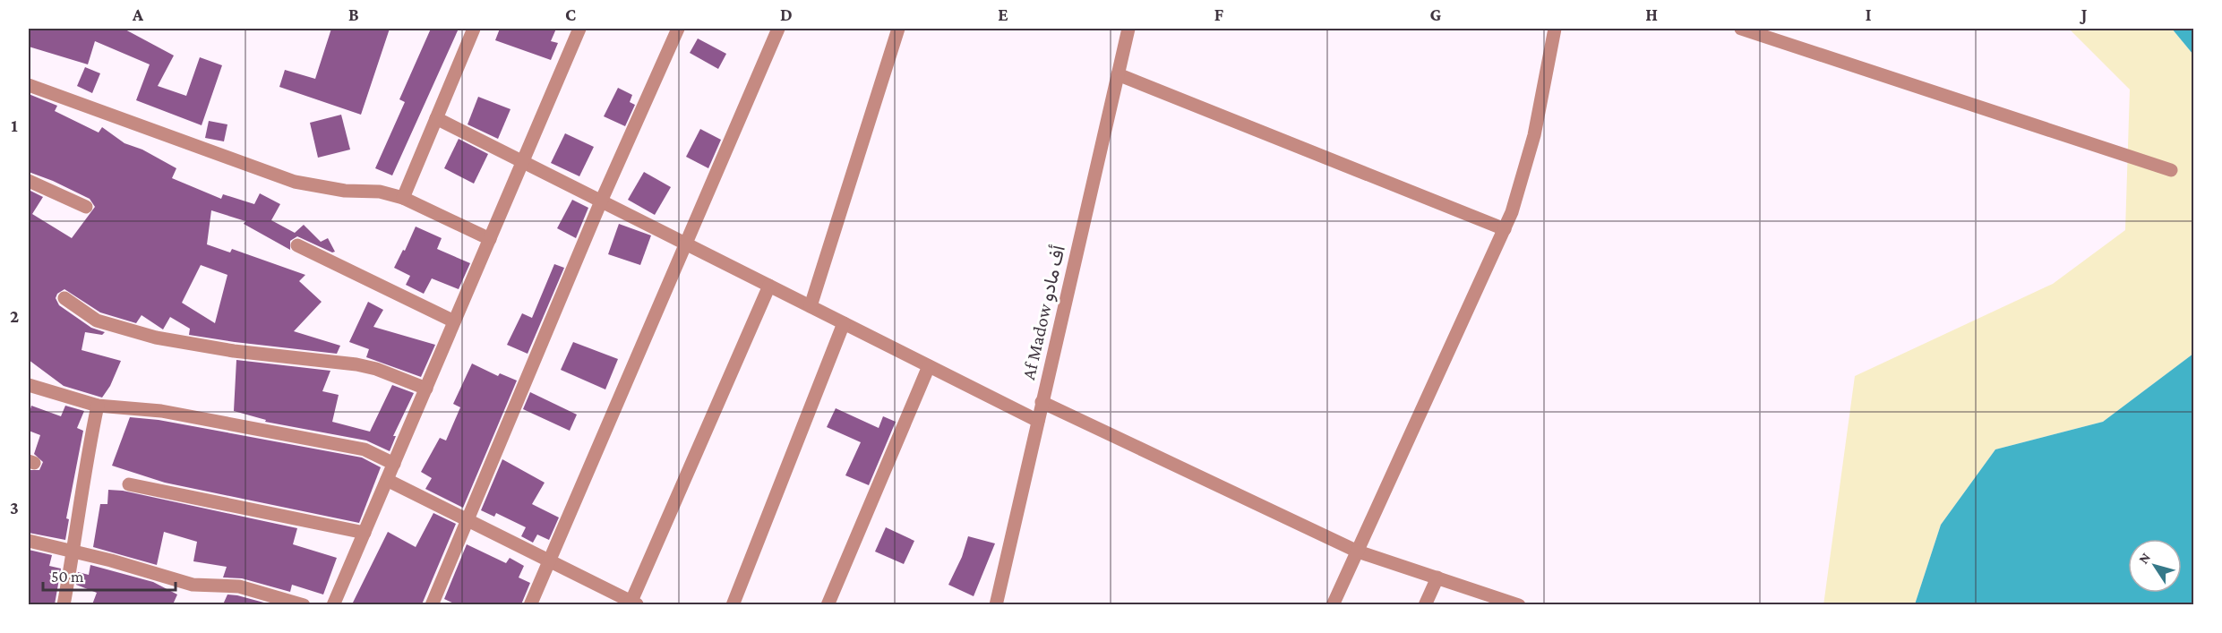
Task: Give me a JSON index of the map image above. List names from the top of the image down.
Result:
{
  "streets": {
    "street": ["Af Madow أف مادو"]
  },
  "scale_bar": "50 m",
  "north": "top left",
  "grid": {
    "columns": [
      "A",
      "B",
      "C",
      "D",
      "E",
      "F",
      "G",
      "H",
      "I",
      "J"
    ],
    "rows": ["1", "2", "3"]
  }
}
